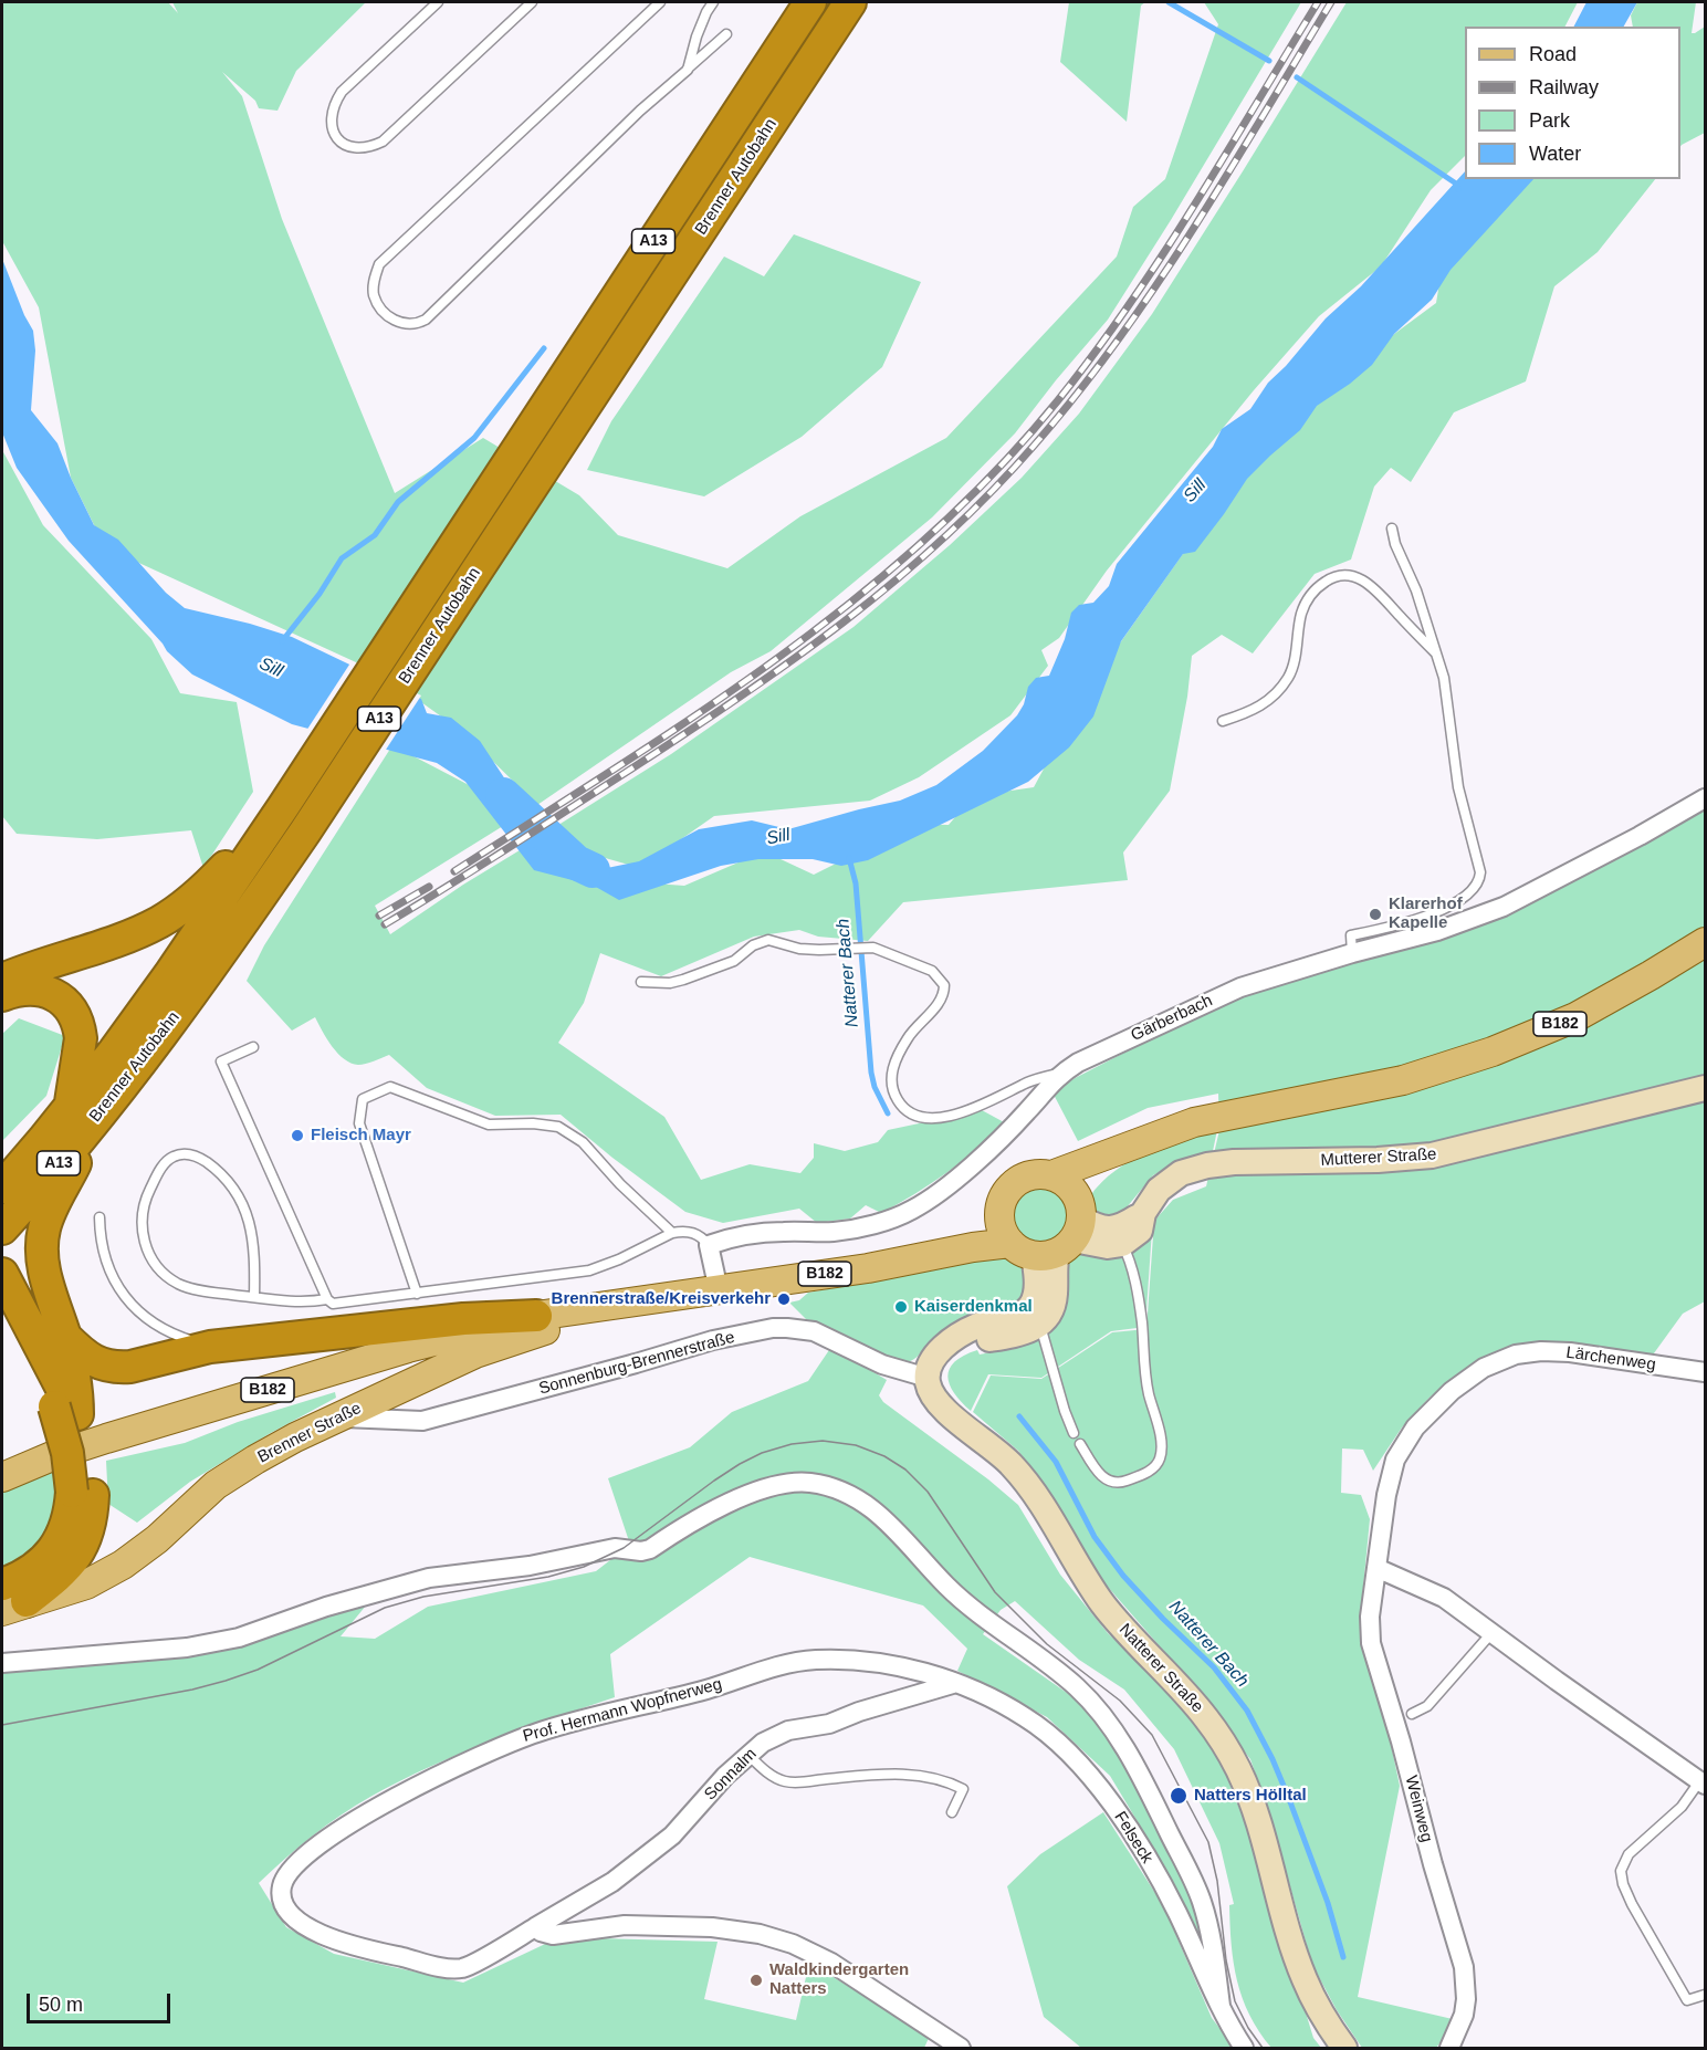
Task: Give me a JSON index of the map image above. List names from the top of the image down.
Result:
{
  "streets": {
    "highway": ["Brenner Autobahn", "A13"],
    "main road": ["B182", "Brenner Straße"],
    "street": [
      "Gärberbach",
      "Mutterer Straße",
      "Lärchenweg",
      "Sonnenburg-Brennerstraße",
      "Natterer Straße",
      "Prof. Hermann Wopfnerweg",
      "Sonnalm",
      "Weinweg",
      "Felseck"
    ]
  },
  "crossings": [
    ["B182", "Mutterer Straße"],
    ["B182", "Brenner Straße"],
    ["Mutterer Straße", "Brenner Straße"],
    ["Lärchenweg", "Weinweg"],
    ["Sonnenburg-Brennerstraße", "Brenner Straße"],
    ["Sonnenburg-Brennerstraße", "Natterer Straße"],
    ["Prof. Hermann Wopfnerweg", "Sonnalm"],
    ["Prof. Hermann Wopfnerweg", "Felseck"],
    ["Sonnalm", "Felseck"]
  ],
  "water": ["Sill", "Natterer Bach"],
  "places": [
    "Klarerhof Kapelle",
    "Fleisch Mayr",
    "Brennerstraße/Kreisverkehr",
    "Kaiserdenkmal",
    "Natters Hölltal",
    "Waldkindergarten Natters"
  ],
  "legend": [
    "Road",
    "Railway",
    "Park",
    "Water"
  ],
  "scale_bar": "50 m"
}
